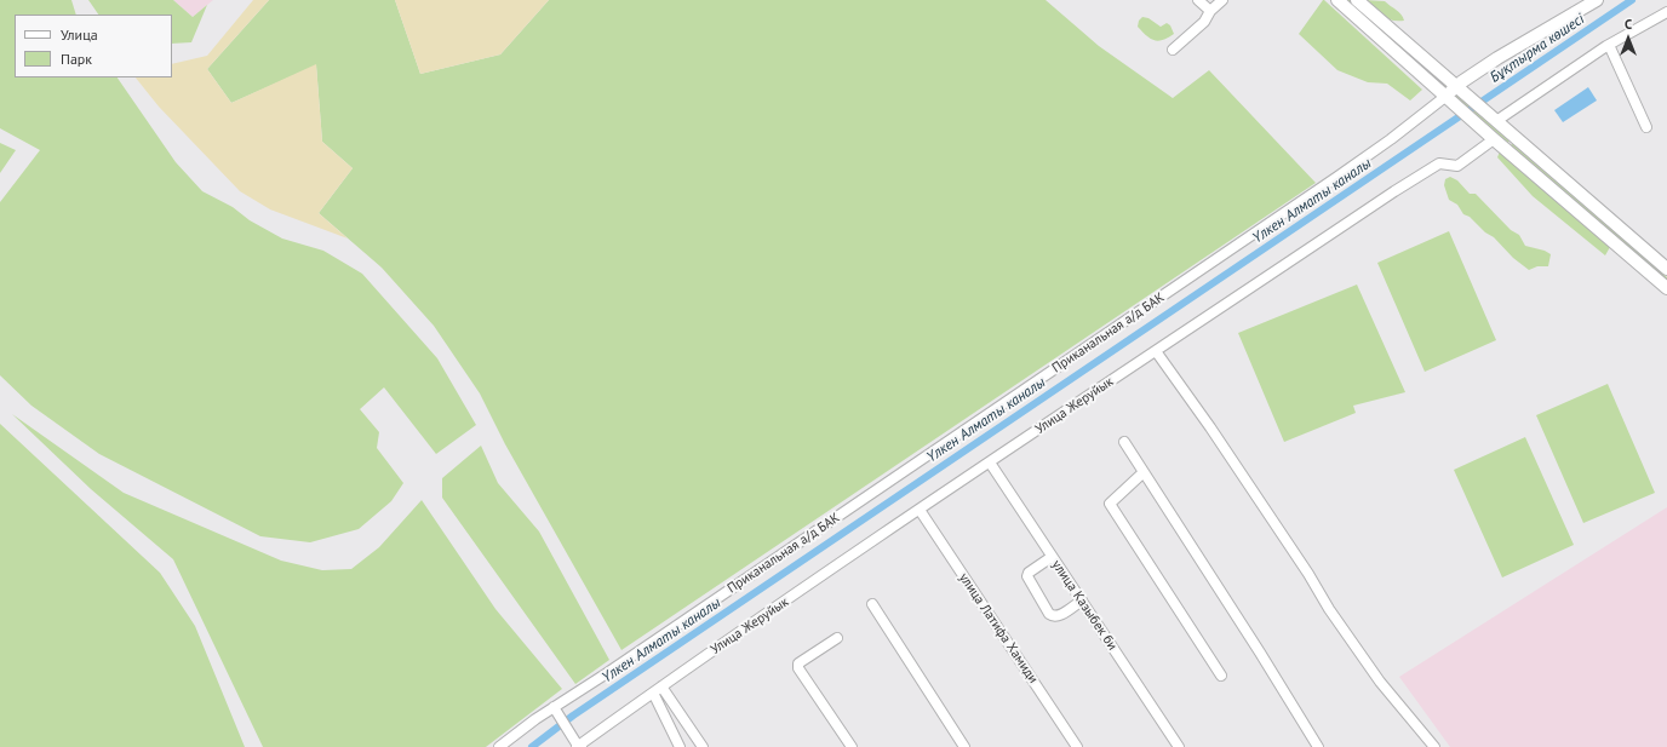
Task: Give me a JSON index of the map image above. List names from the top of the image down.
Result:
{
  "streets": {
    "main road": ["Приканальная а/д БАК"],
    "street": ["Улица Жеруйык", "улица Казыбек би", "улица Латифа Хамиди"]
  },
  "crossings": [
    ["Улица Жеруйык", "улица Казыбек би"],
    ["Улица Жеруйык", "улица Латифа Хамиди"]
  ],
  "water": ["Бұқтырма көшесі", "Үлкен Алматы каналы"],
  "legend": ["Улица", "Парк"],
  "north": "top"
}
